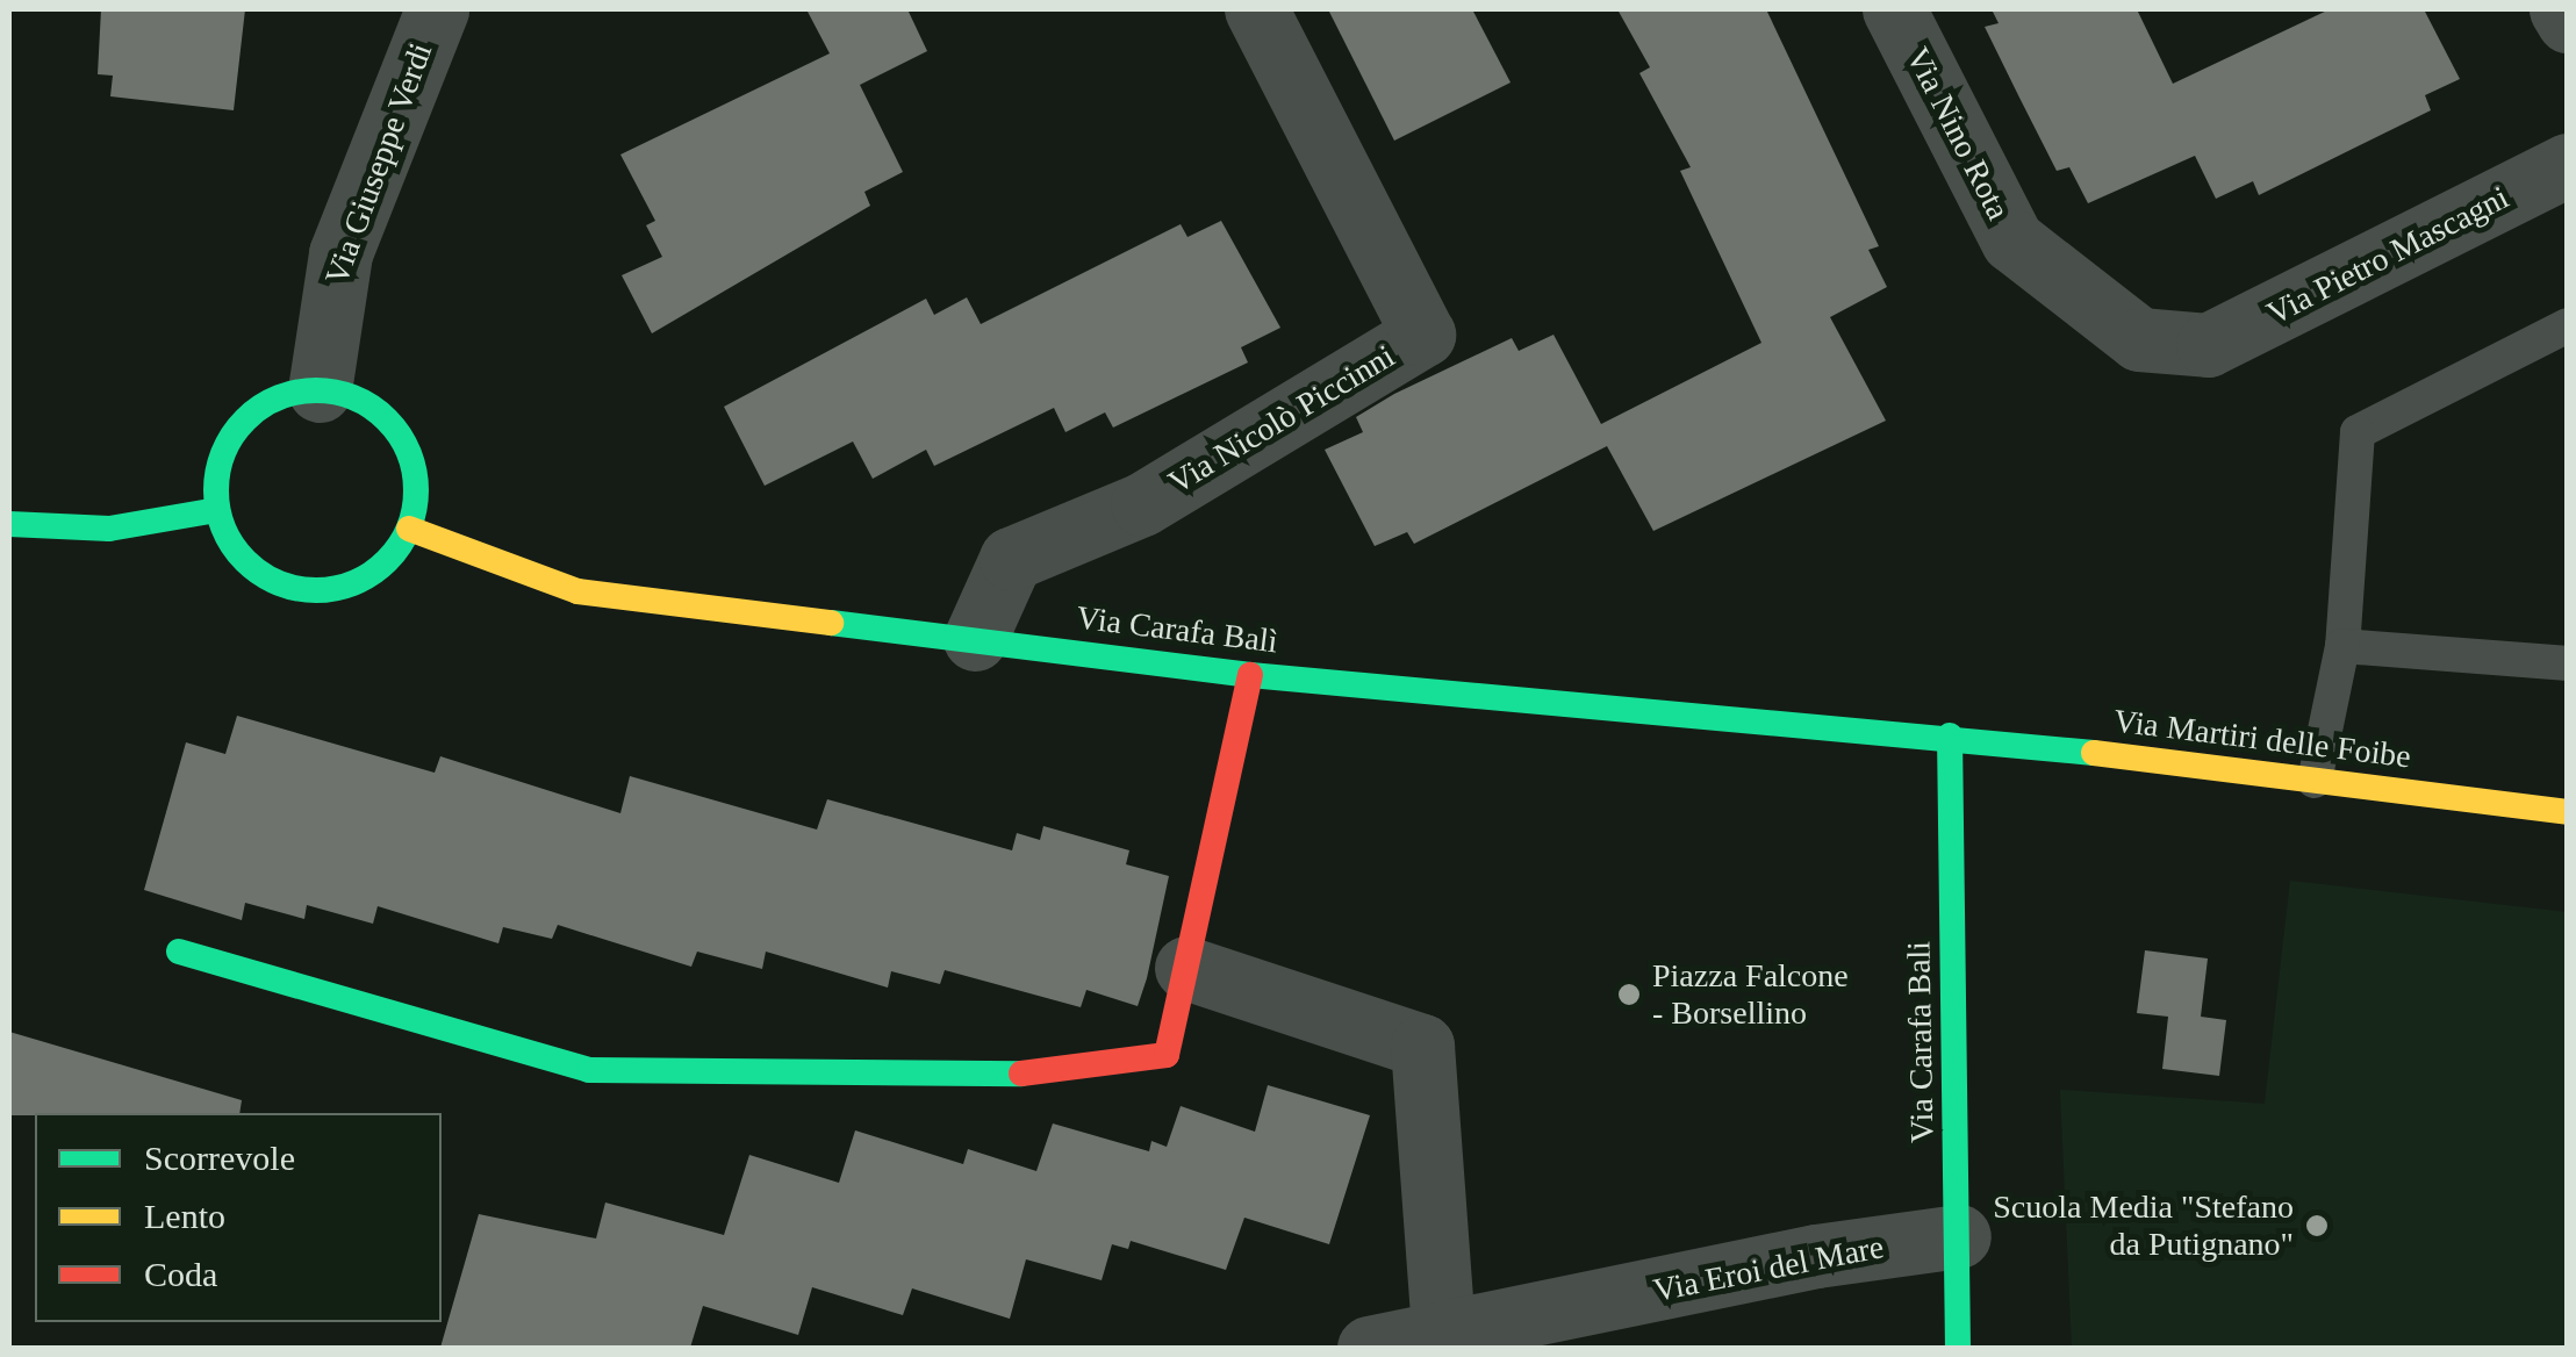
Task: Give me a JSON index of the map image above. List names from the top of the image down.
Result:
{
  "streets": {
    "main road": ["Via Carafa Balì", "Via Martiri delle Foibe", "Via Carafa Bali"],
    "street": [
      "Via Nino Rota",
      "Via Giuseppe Verdi",
      "Via Pietro Mascagni",
      "Via Nicolò Piccinni",
      "Via Eroi del Mare"
    ]
  },
  "crossings": [
    ["Via Nino Rota", "Via Pietro Mascagni"],
    ["Via Giuseppe Verdi", "Via Carafa Balì"],
    ["Via Nicolò Piccinni", "Via Carafa Balì"],
    ["Via Carafa Balì", "Via Martiri delle Foibe"],
    ["Via Carafa Balì", "Via Carafa Bali"],
    ["Via Martiri delle Foibe", "Via Carafa Bali"],
    ["Via Carafa Bali", "Via Eroi del Mare"]
  ],
  "places": ["Piazza Falcone - Borsellino", "Scuola Media \"Stefano da Putignano\""],
  "legend": ["Scorrevole", "Lento", "Coda"]
}
